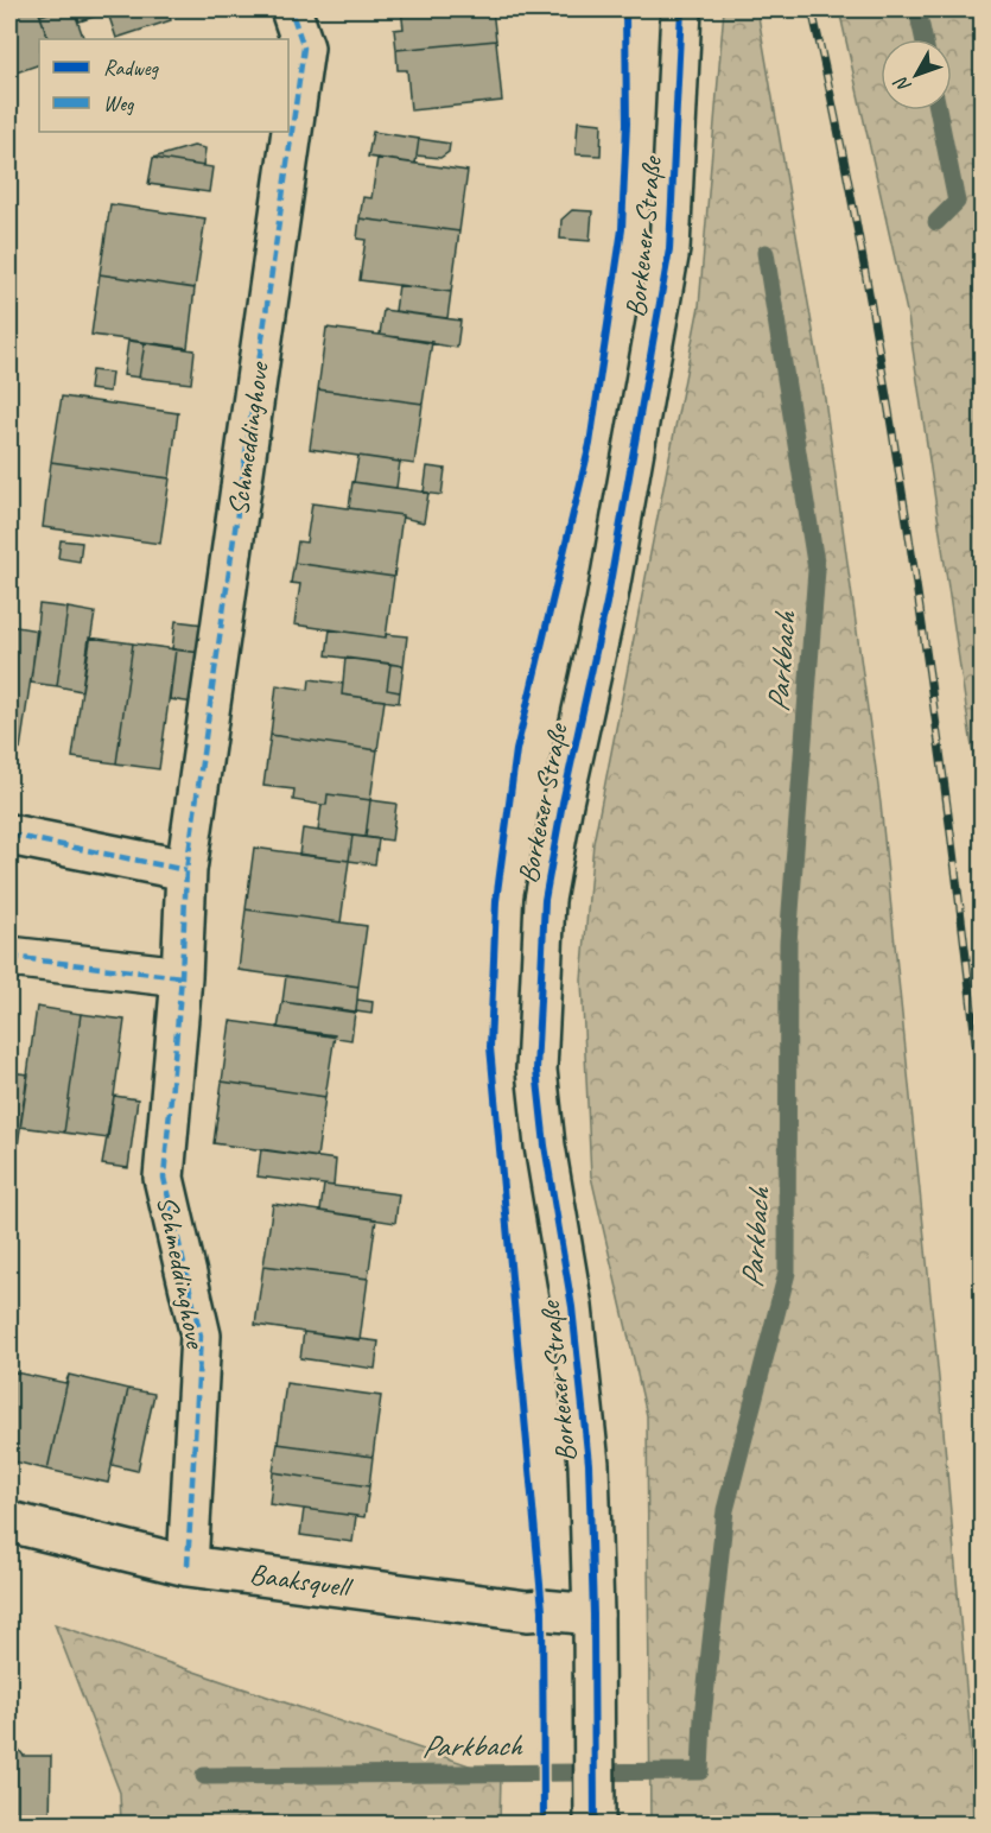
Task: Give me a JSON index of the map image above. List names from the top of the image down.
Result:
{
  "streets": {
    "street": ["Borkener Straße", "Schmeddinghove", "Baaksquell"]
  },
  "crossings": [
    ["Borkener Straße", "Baaksquell"],
    ["Schmeddinghove", "Baaksquell"]
  ],
  "water": ["Parkbach"],
  "legend": ["Radweg", "Weg"],
  "north": "bottom left"
}
